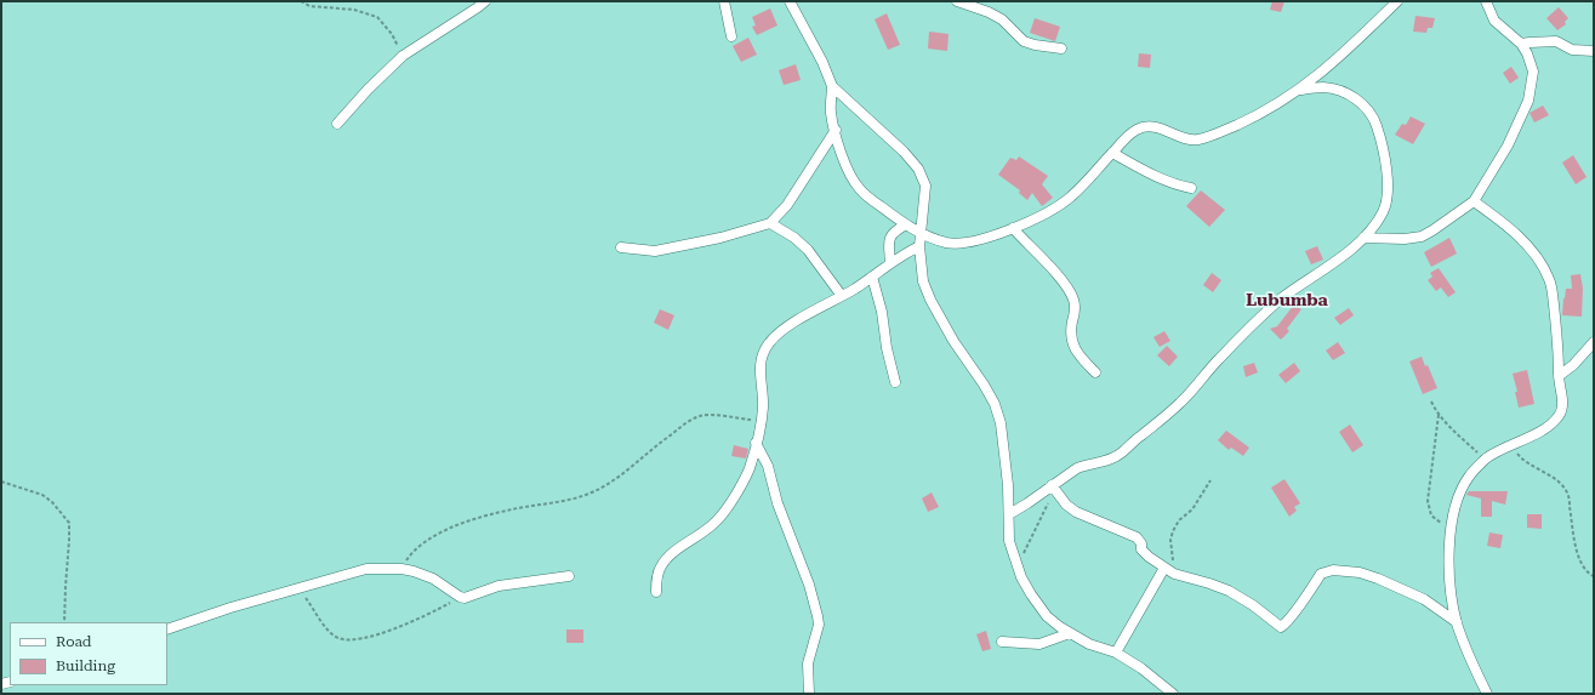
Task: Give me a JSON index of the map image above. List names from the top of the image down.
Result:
{
  "districts": ["Lubumba"],
  "legend": ["Road", "Building"]
}
